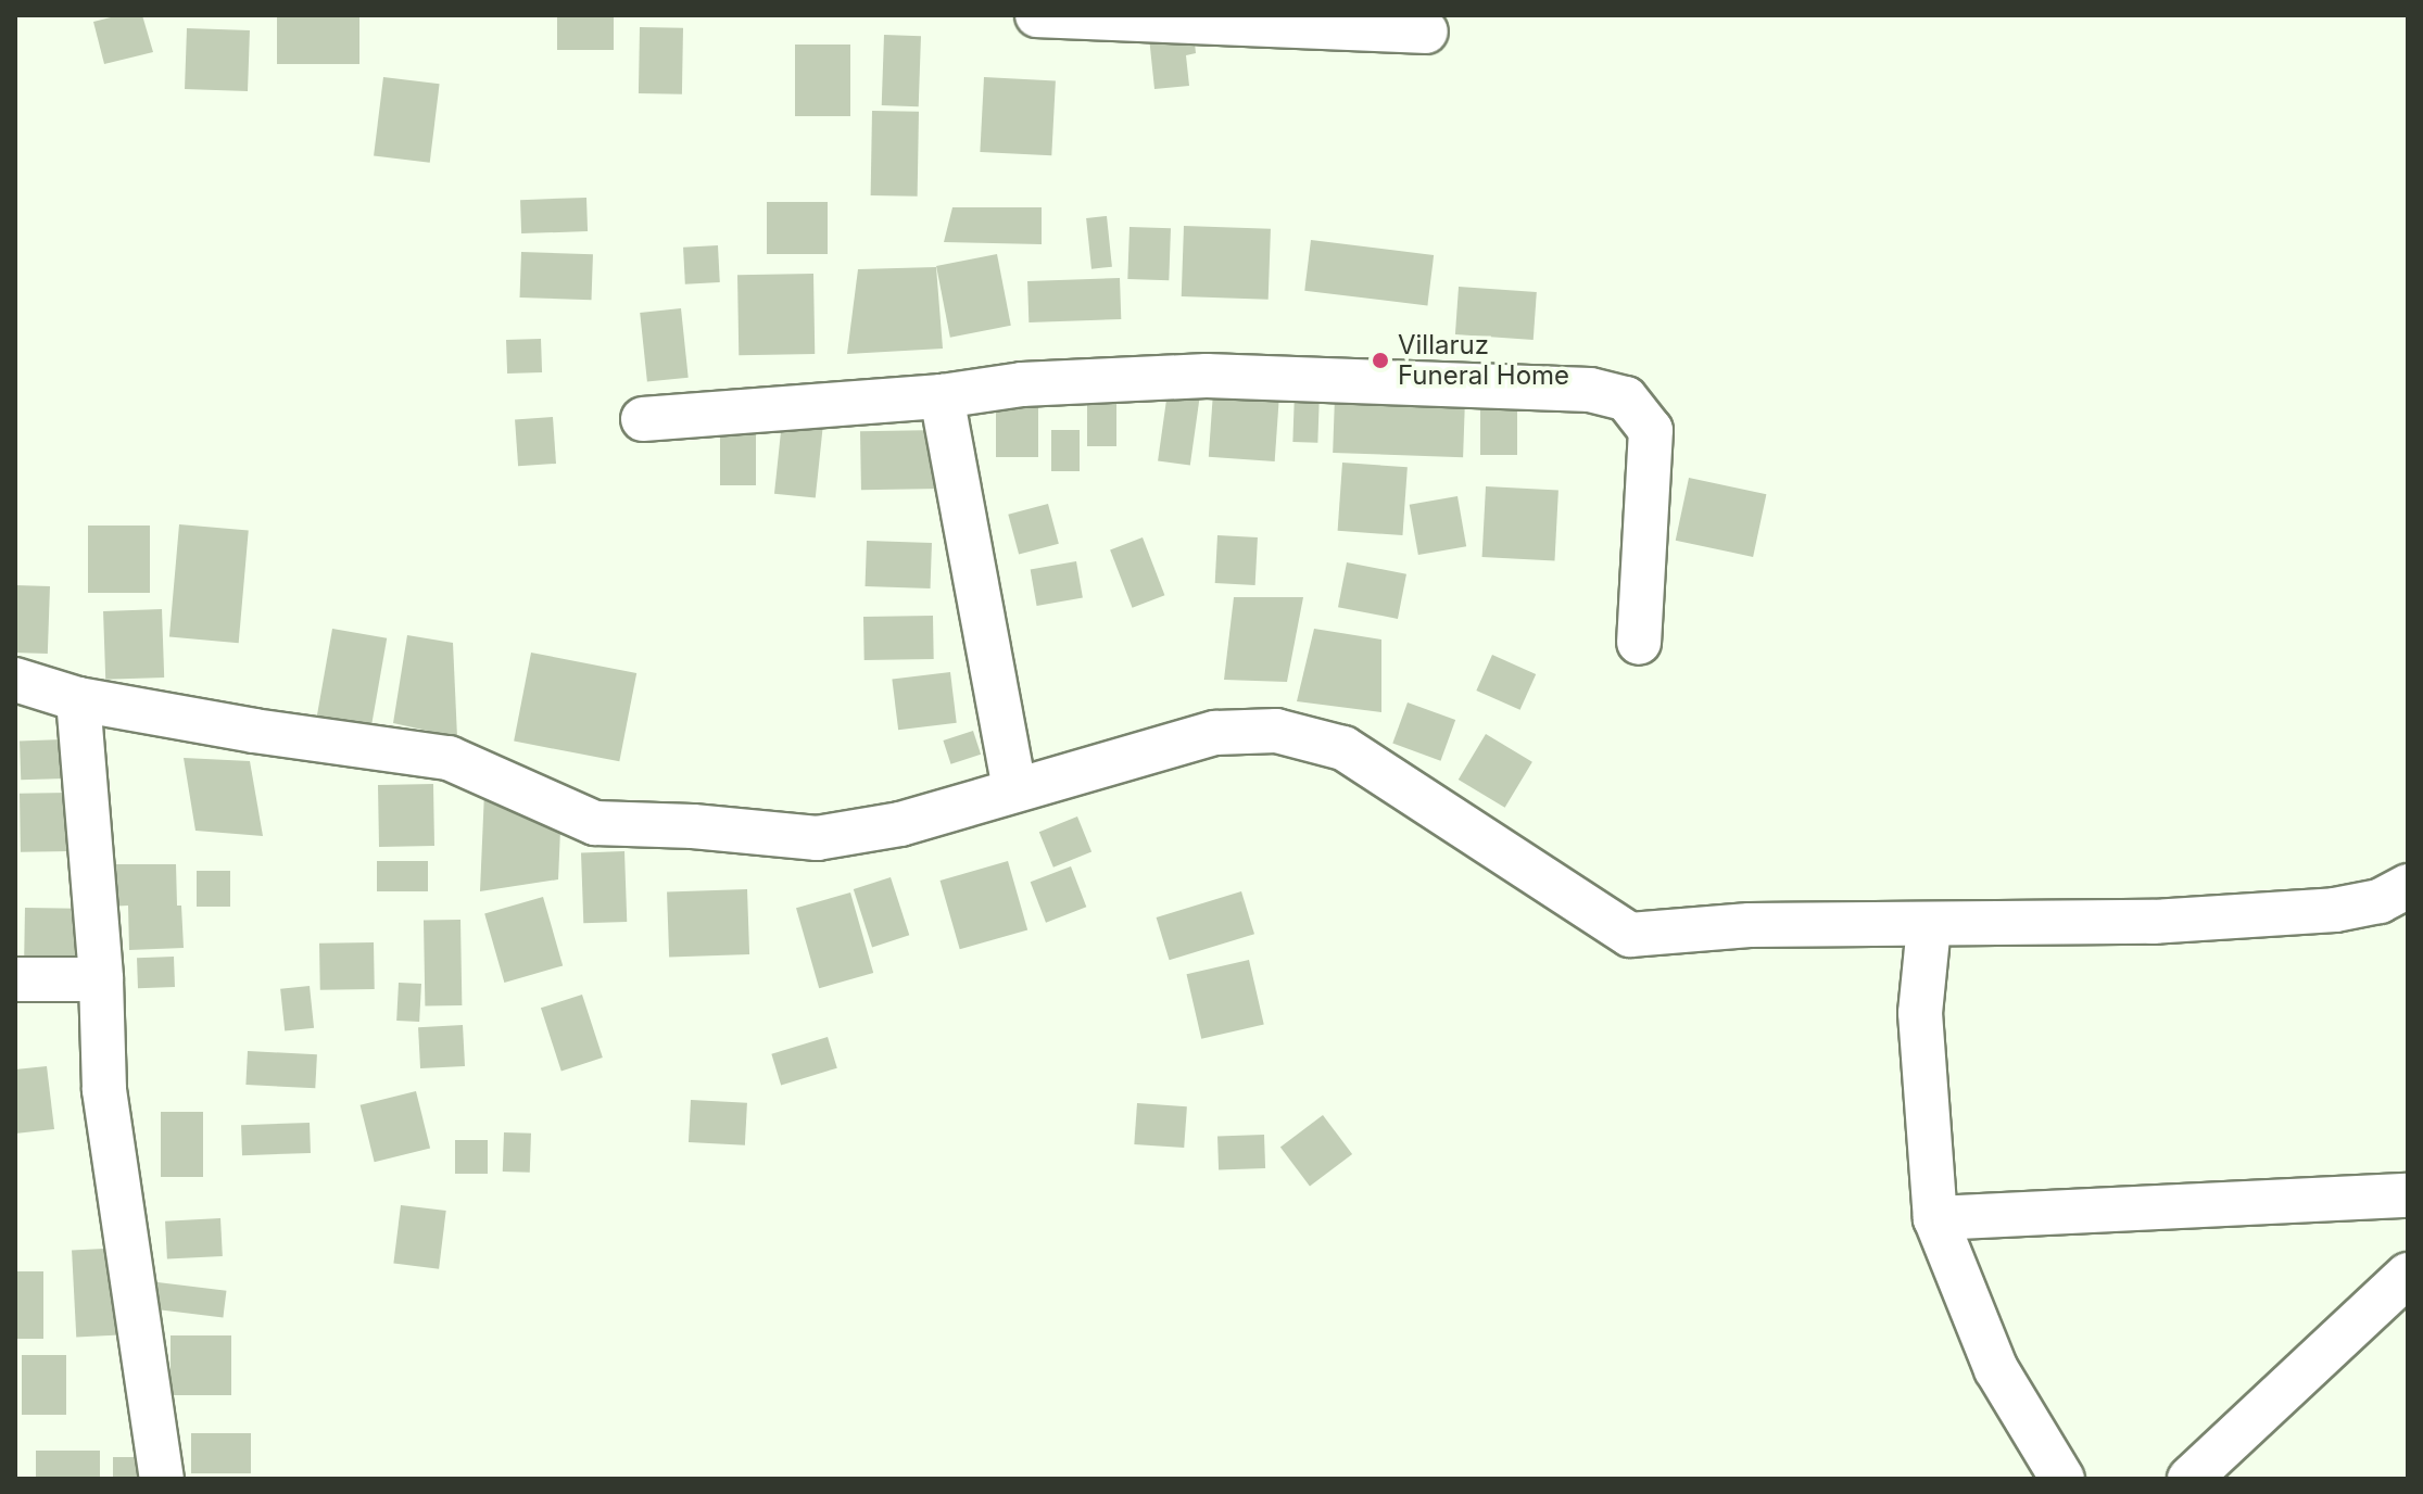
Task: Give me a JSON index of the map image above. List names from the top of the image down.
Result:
{
  "places": ["Villaruz Funeral Home"]
}
